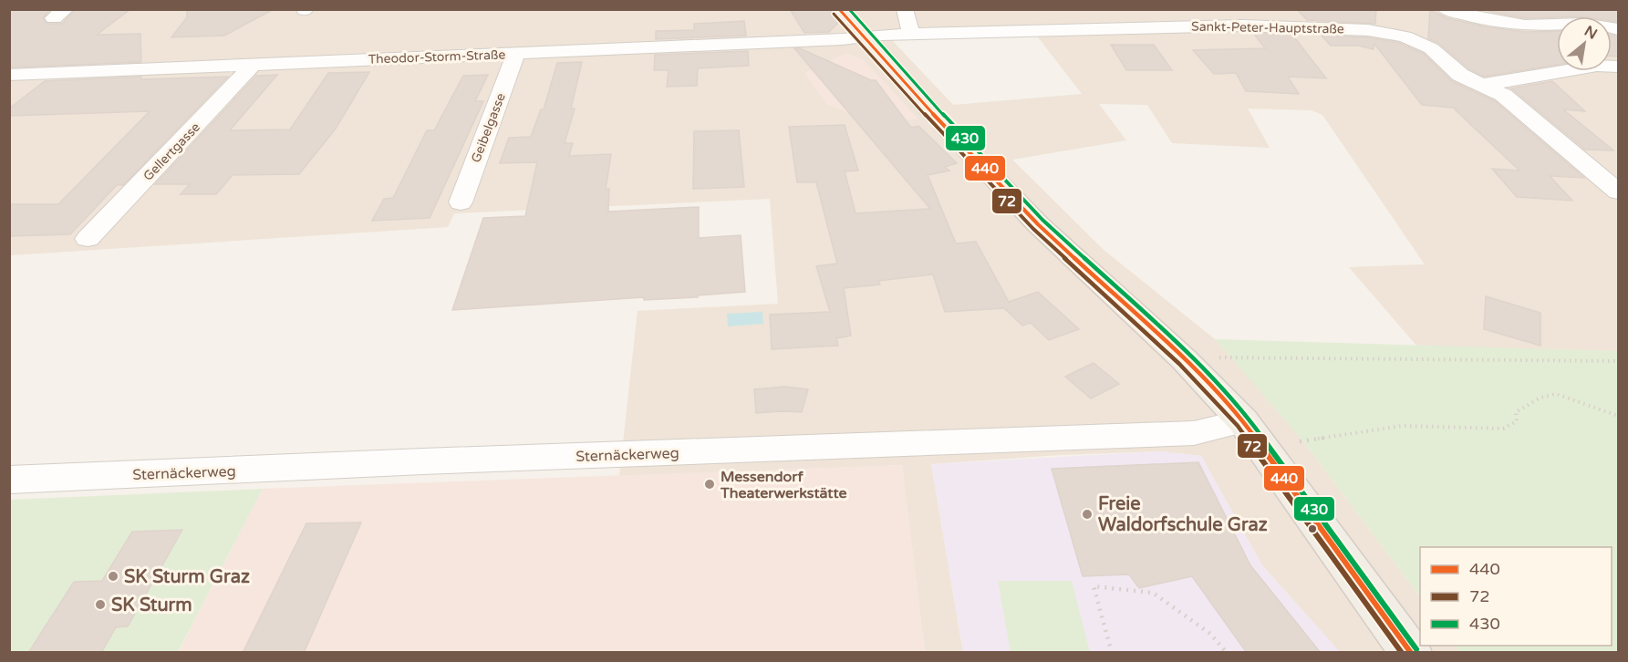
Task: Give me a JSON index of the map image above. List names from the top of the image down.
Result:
{
  "streets": {
    "street": [
      "Sankt-Peter-Hauptstraße",
      "Theodor-Storm-Straße",
      "Geibelgasse",
      "Gellertgasse",
      "Sternäckerweg"
    ]
  },
  "crossings": [
    ["Sankt-Peter-Hauptstraße", "Theodor-Storm-Straße"],
    ["Theodor-Storm-Straße", "Geibelgasse"],
    ["Theodor-Storm-Straße", "Gellertgasse"]
  ],
  "places": [
    "Messendorf Theaterwerkstätte",
    "Freie Waldorfschule Graz",
    "SK Sturm Graz",
    "SK Sturm"
  ],
  "lines": ["transit line 440", "transit line 430", "transit line 72"],
  "legend": ["440", "72", "430"],
  "north": "top right"
}
